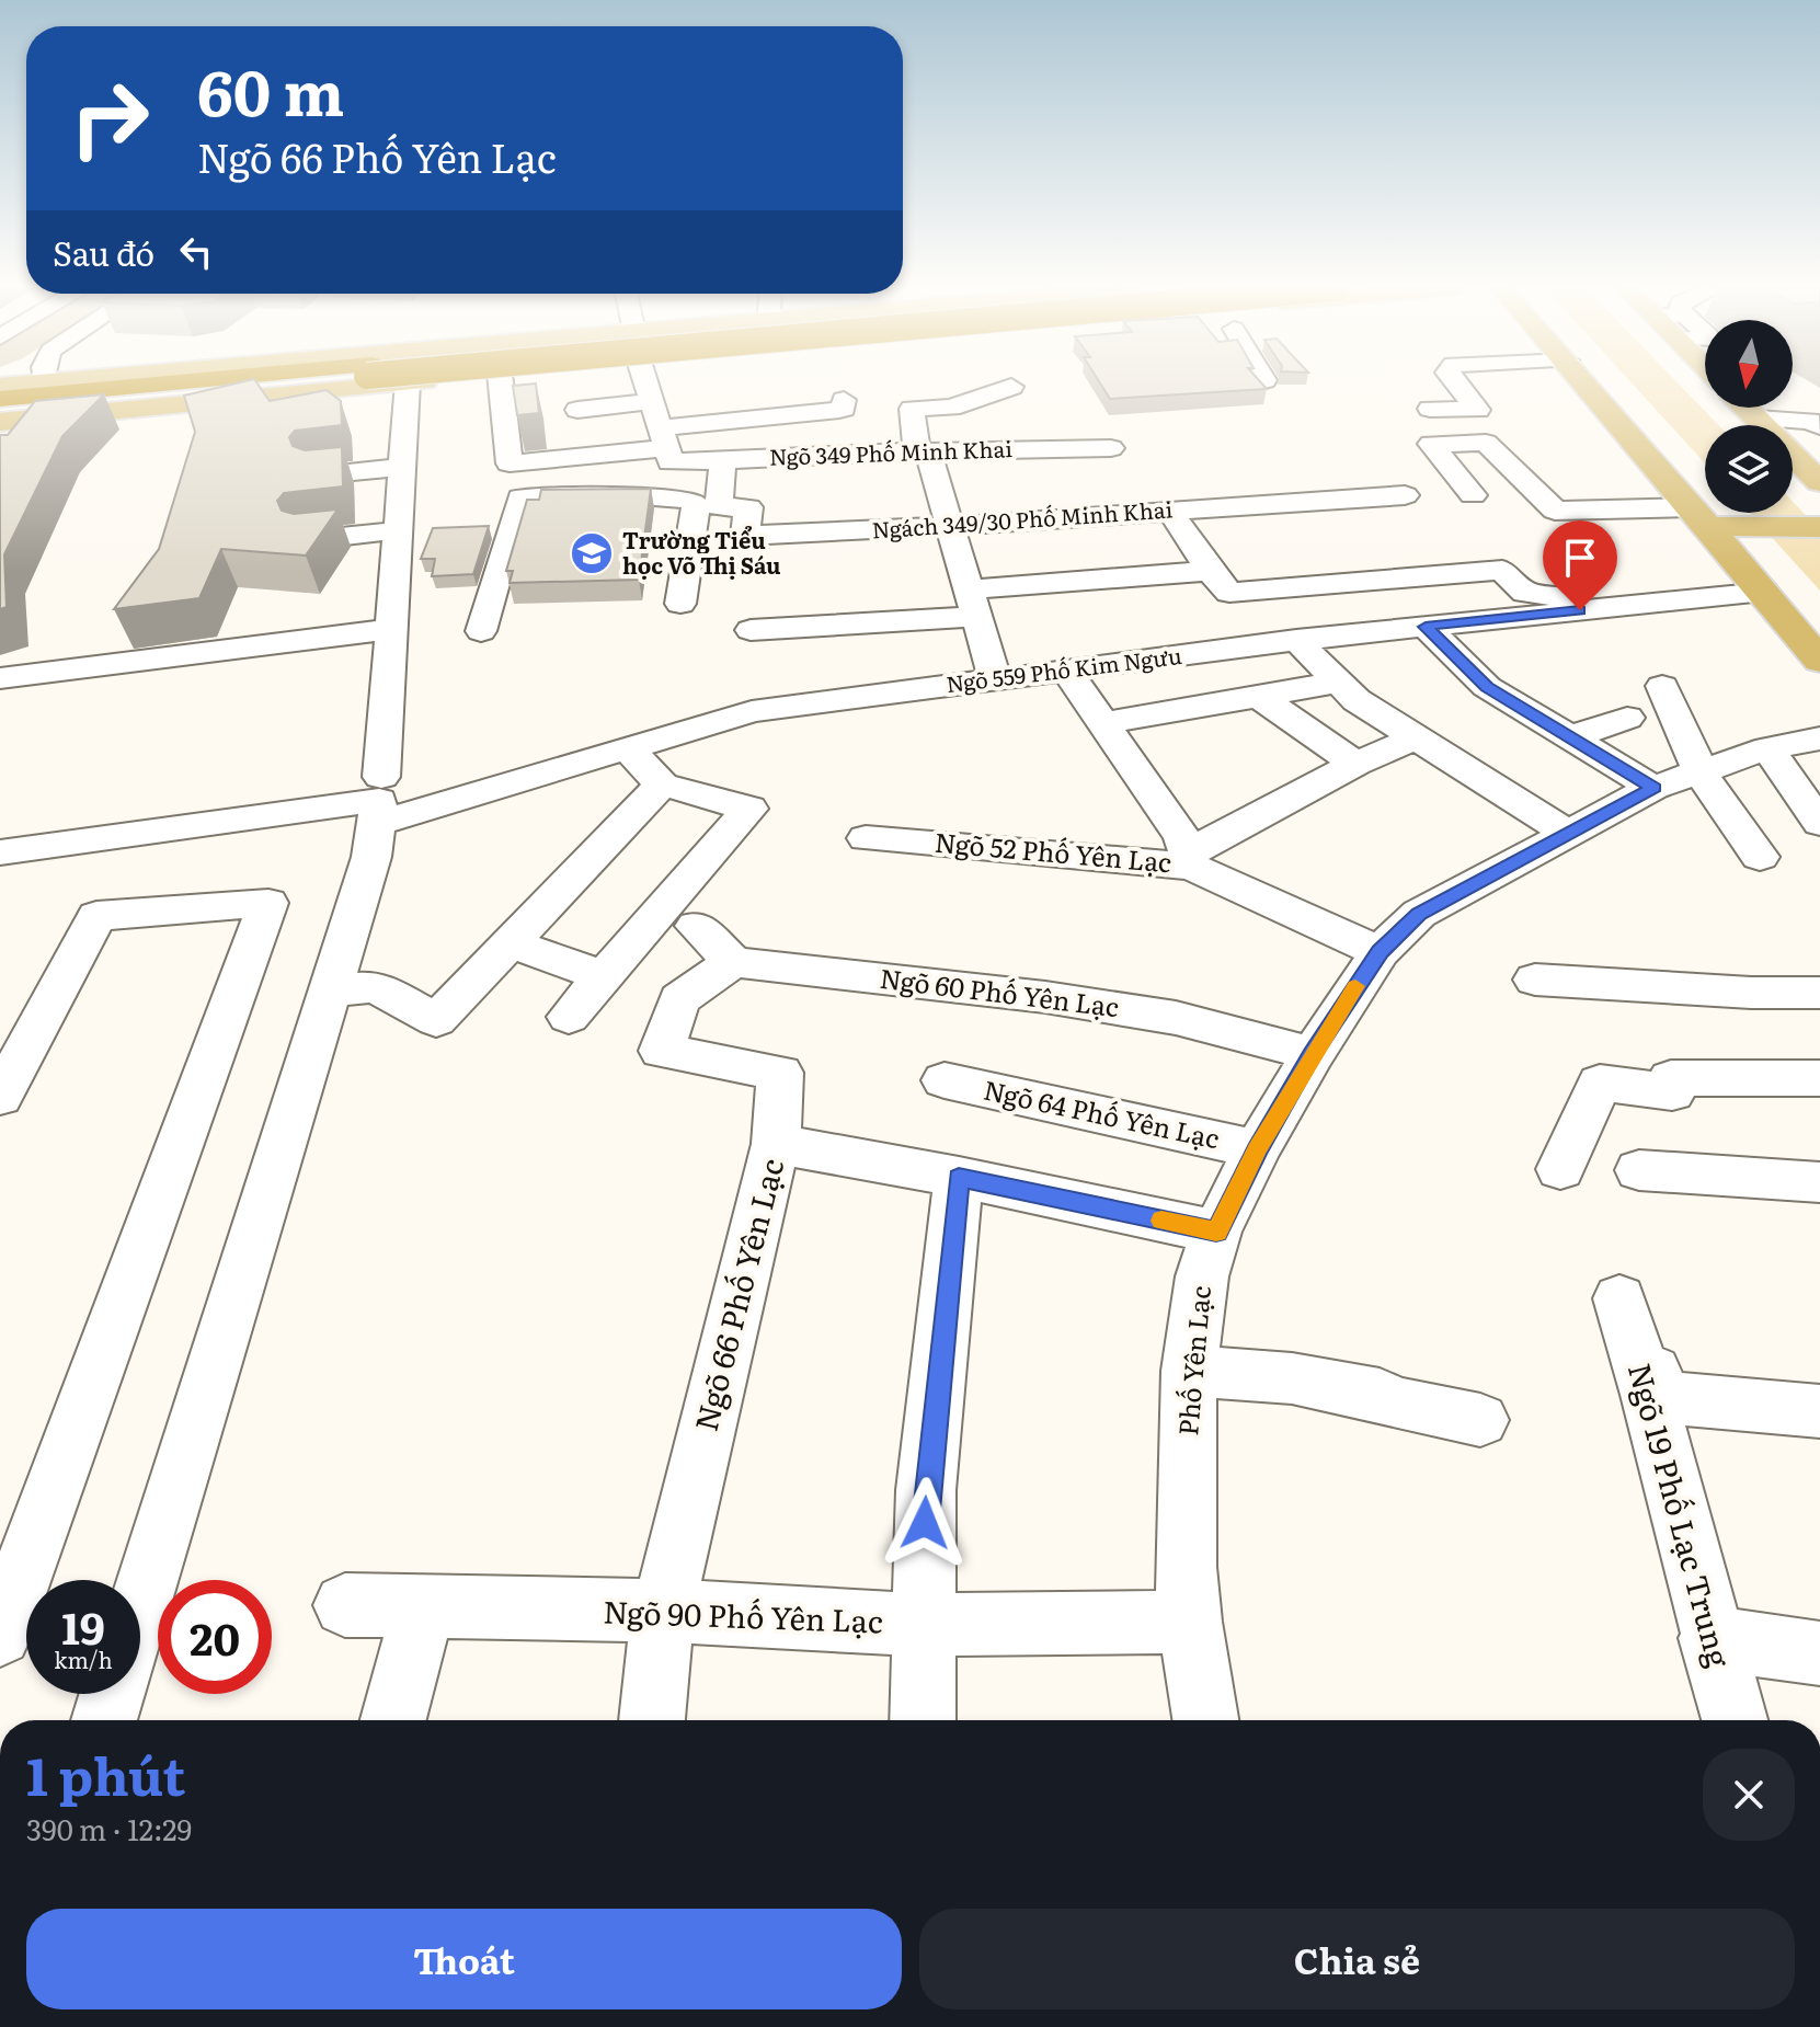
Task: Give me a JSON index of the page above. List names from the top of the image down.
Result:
{
  "streets": {
    "street": [
      "Ngõ 349 Phố Minh Khai",
      "Ngách 349/30 Phố Minh Khai",
      "Ngõ 559 Phố Kim Ngưu",
      "Ngõ 52 Phố Yên Lạc",
      "Ngõ 60 Phố Yên Lạc",
      "Ngõ 64 Phố Yên Lạc",
      "Ngõ 66 Phố Yên Lạc",
      "Phố Yên Lạc",
      "Ngõ 19 Phố Lạc Trung",
      "Ngõ 90 Phố Yên Lạc"
    ]
  },
  "crossings": [
    ["Ngõ 349 Phố Minh Khai", "Ngách 349/30 Phố Minh Khai"],
    ["Ngõ 52 Phố Yên Lạc", "Phố Yên Lạc"],
    ["Ngõ 60 Phố Yên Lạc", "Phố Yên Lạc"],
    ["Ngõ 64 Phố Yên Lạc", "Phố Yên Lạc"],
    ["Ngõ 66 Phố Yên Lạc", "Phố Yên Lạc"],
    ["Ngõ 66 Phố Yên Lạc", "Ngõ 90 Phố Yên Lạc"],
    ["Phố Yên Lạc", "Ngõ 90 Phố Yên Lạc"]
  ],
  "places": {
    "school or university": ["Trường Tiểu học Võ Thị Sáu"]
  },
  "north": "bottom",
  "page": {
    "turn": ["60 m", "Ngõ 66 Phố Yên Lạc"],
    "then": "Sau đó",
    "speed": "19 km/h",
    "limit": "20",
    "heading": ["1 phút", "390 m · 12:29"],
    "buttons": ["Thoát", "Chia sẻ"]
  }
}
